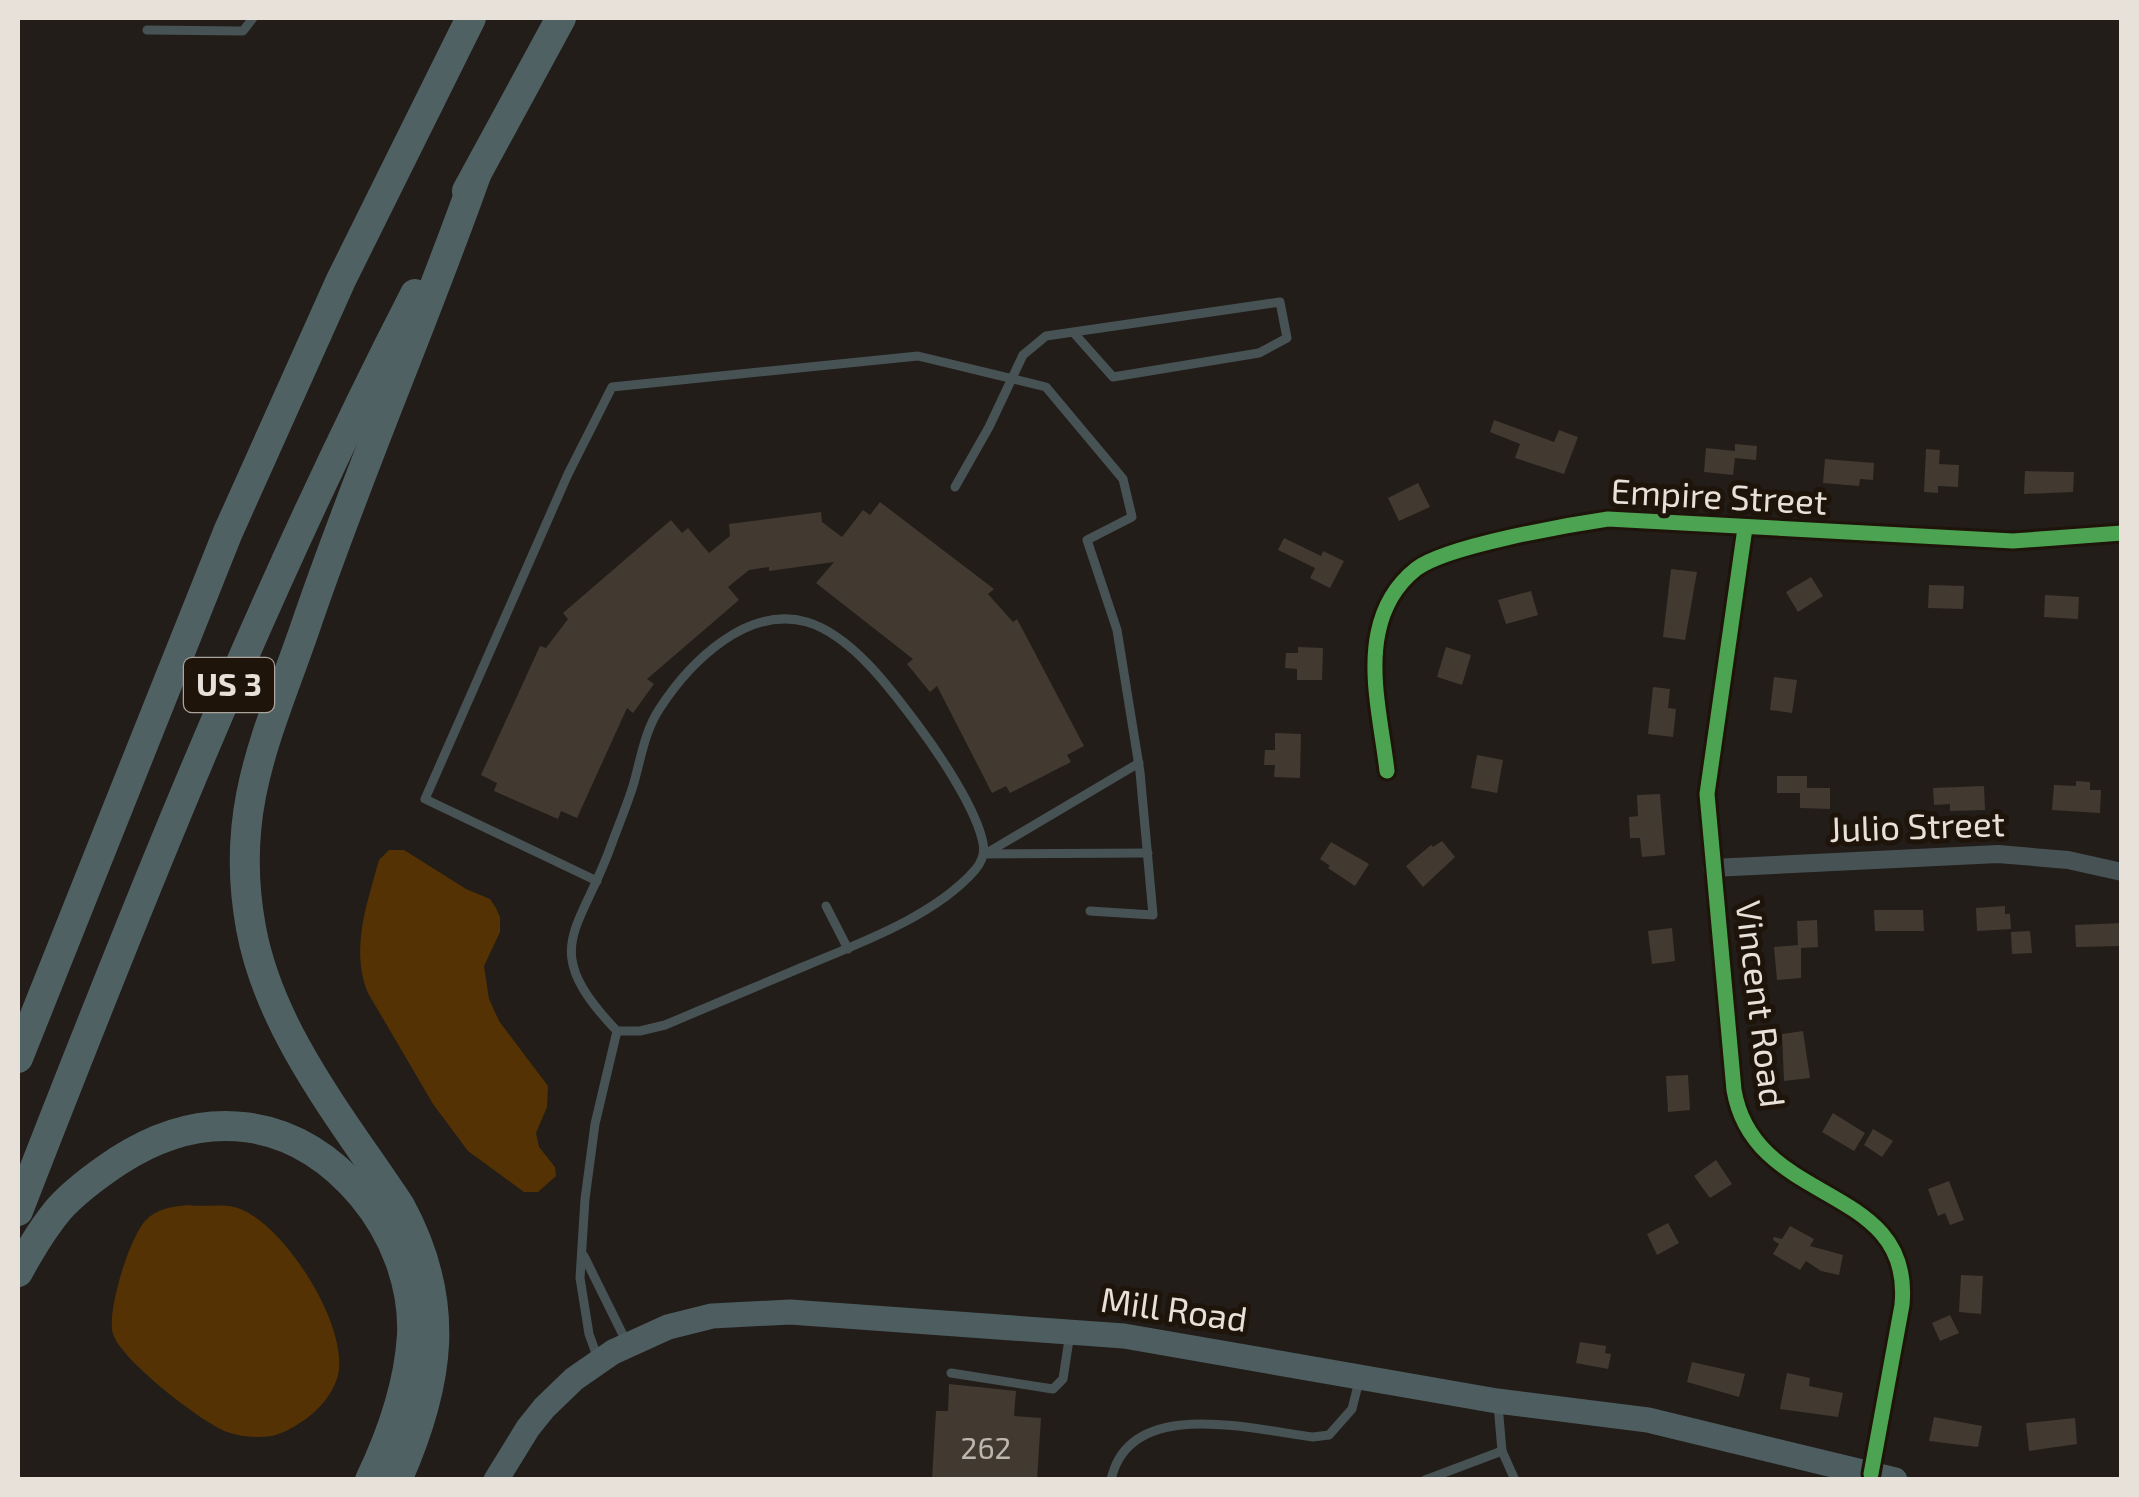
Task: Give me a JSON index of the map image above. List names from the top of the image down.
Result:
{
  "streets": {
    "highway": ["US 3"],
    "main road": ["Mill Road"],
    "street": ["Empire Street", "Julio Street", "Vincent Road"]
  },
  "crossings": [
    ["Empire Street", "Vincent Road"],
    ["Julio Street", "Vincent Road"],
    ["Vincent Road", "Mill Road"]
  ],
  "house_numbers": ["262"]
}
